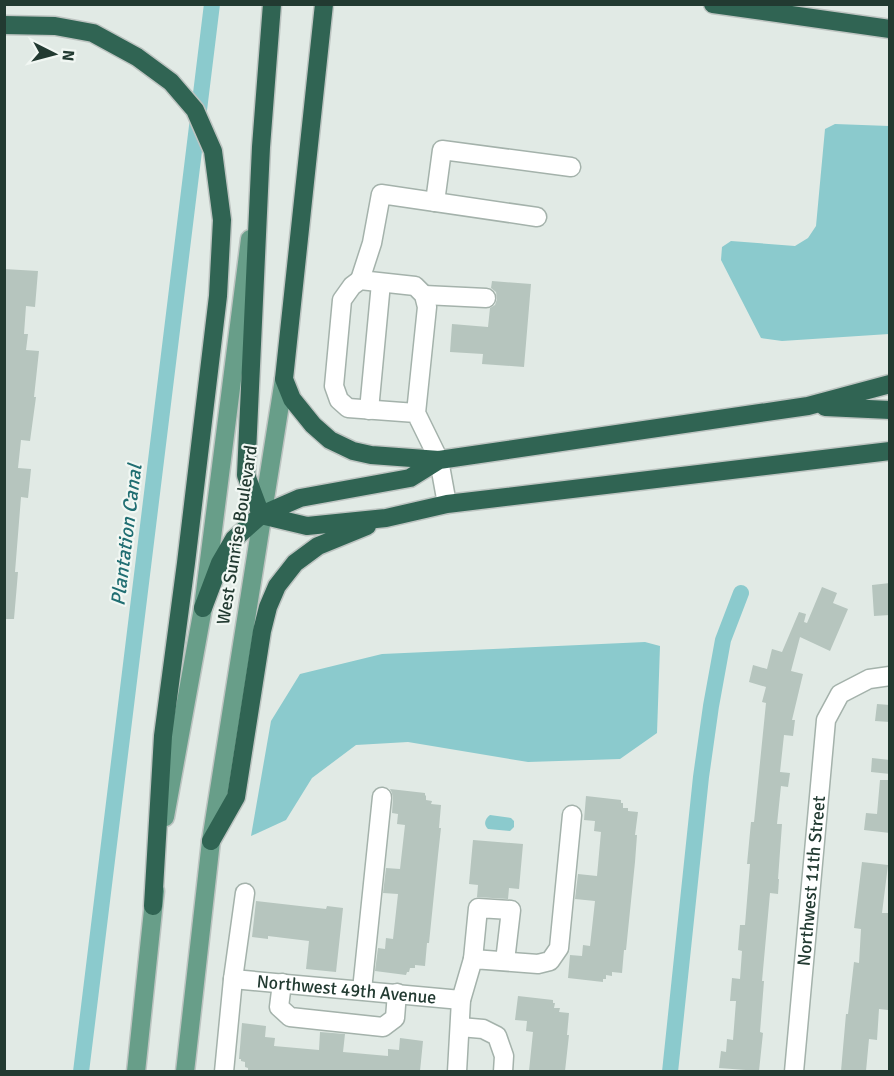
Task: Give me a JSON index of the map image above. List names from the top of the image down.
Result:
{
  "streets": {
    "highway": ["West Sunrise Boulevard"],
    "street": ["Northwest 11th Street", "Northwest 49th Avenue"]
  },
  "water": ["Plantation Canal"],
  "north": "right"
}
